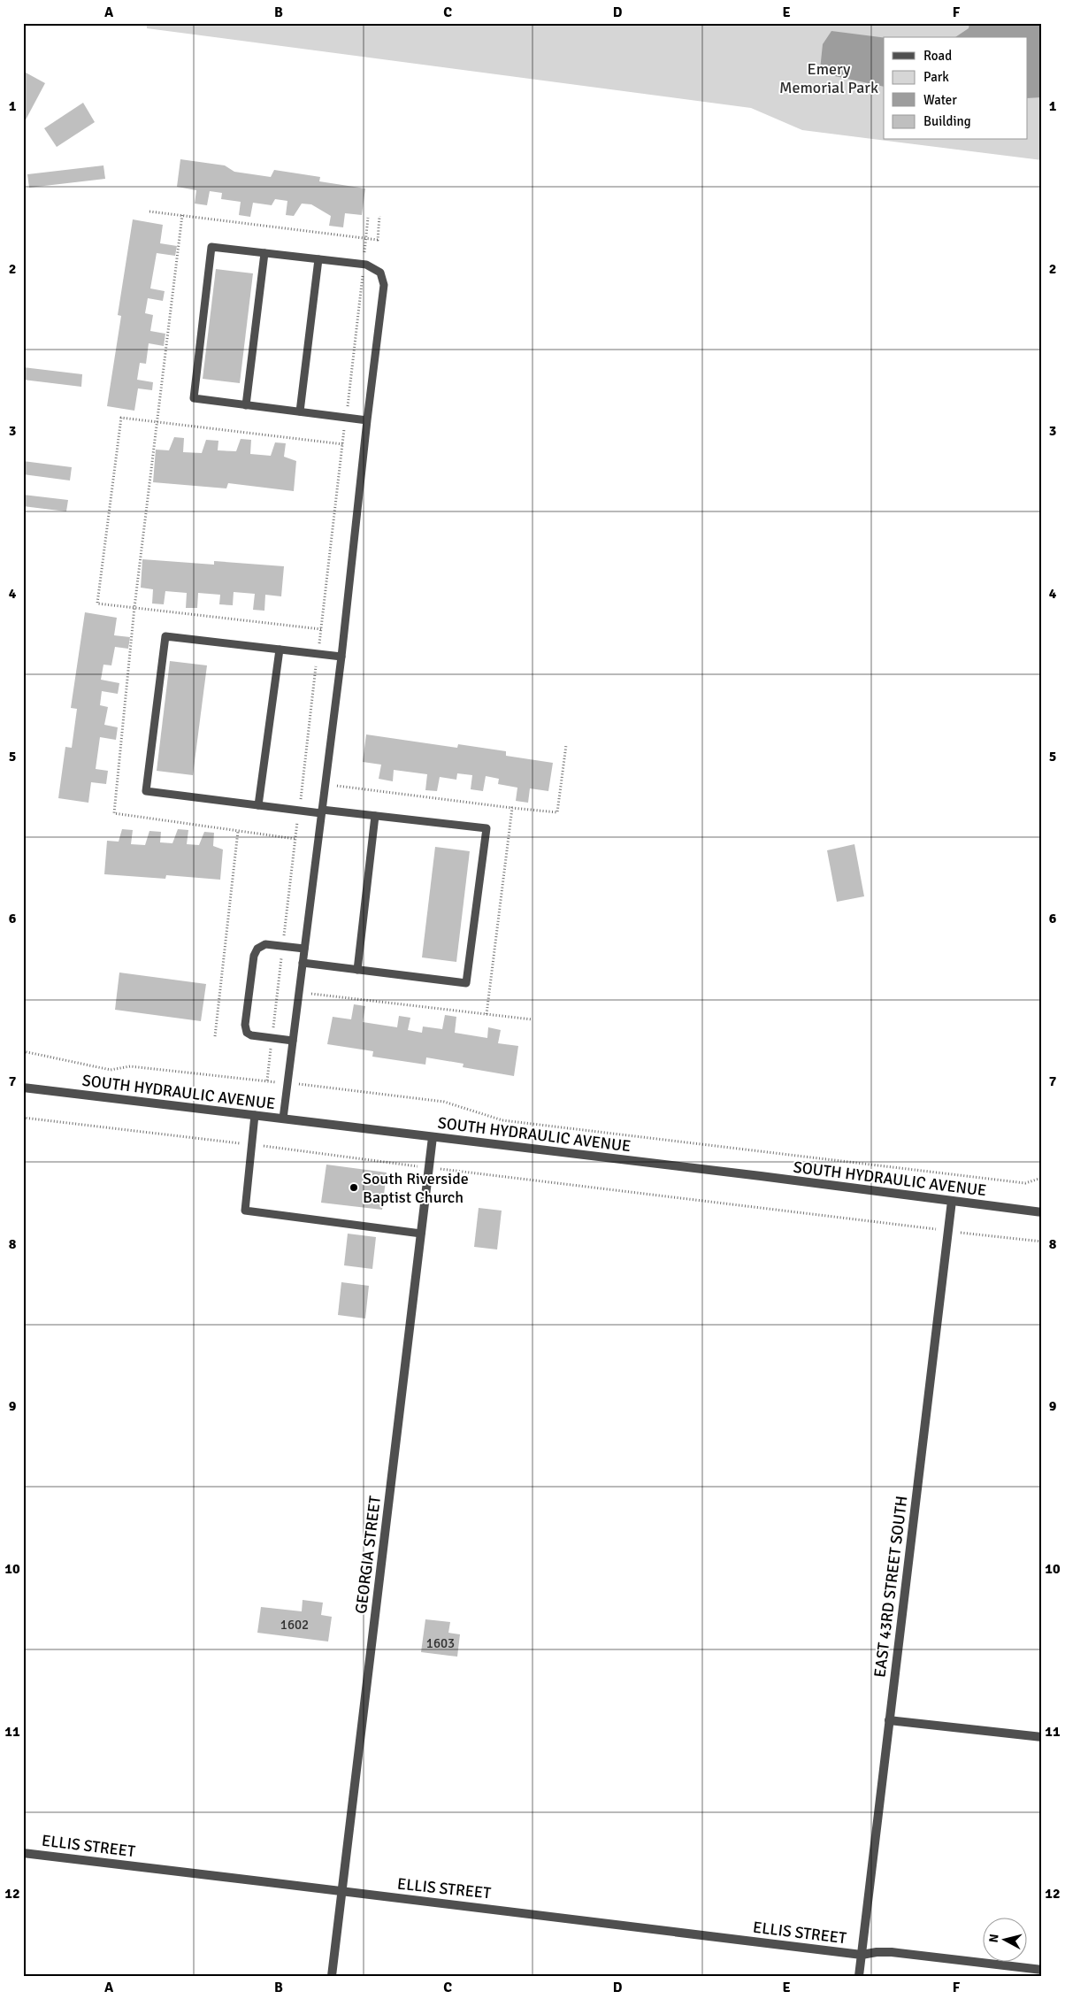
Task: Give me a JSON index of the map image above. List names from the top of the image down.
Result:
{
  "streets": {
    "street": [
      "SOUTH HYDRAULIC AVENUE",
      "GEORGIA STREET",
      "EAST 43RD STREET SOUTH",
      "ELLIS STREET"
    ]
  },
  "crossings": [
    ["SOUTH HYDRAULIC AVENUE", "GEORGIA STREET"],
    ["SOUTH HYDRAULIC AVENUE", "EAST 43RD STREET SOUTH"],
    ["GEORGIA STREET", "ELLIS STREET"],
    ["EAST 43RD STREET SOUTH", "ELLIS STREET"]
  ],
  "parks": ["Emery Memorial Park"],
  "places": ["South Riverside Baptist Church"],
  "house_numbers": ["1602", "1603"],
  "legend": [
    "Road",
    "Park",
    "Water",
    "Building"
  ],
  "north": "left",
  "grid": {
    "columns": [
      "A",
      "B",
      "C",
      "D",
      "E",
      "F"
    ],
    "rows": [
      "1",
      "2",
      "3",
      "4",
      "5",
      "6",
      "7",
      "8",
      "9",
      "10",
      "11",
      "12"
    ]
  }
}
